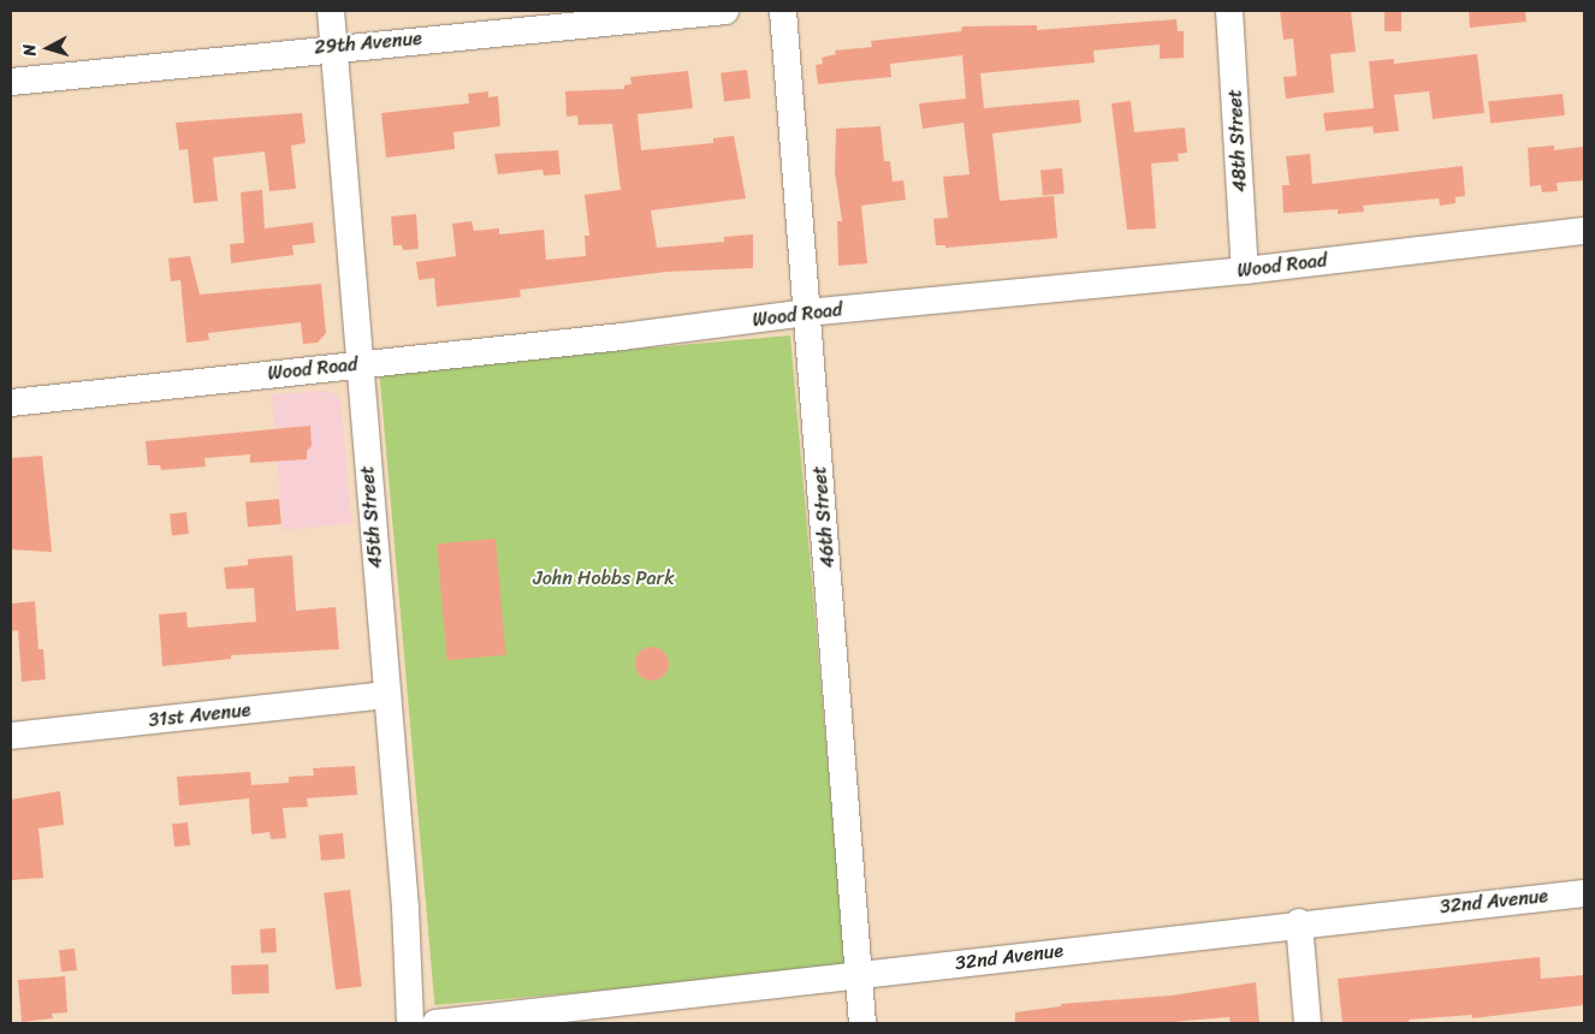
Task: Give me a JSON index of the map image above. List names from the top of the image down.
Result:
{
  "streets": {
    "street": [
      "29th Avenue",
      "48th Street",
      "Wood Road",
      "45th Street",
      "46th Street",
      "31st Avenue",
      "32nd Avenue"
    ]
  },
  "crossings": [
    ["29th Avenue", "45th Street"],
    ["48th Street", "Wood Road"],
    ["Wood Road", "45th Street"],
    ["Wood Road", "46th Street"],
    ["45th Street", "31st Avenue"],
    ["46th Street", "32nd Avenue"]
  ],
  "parks": ["John Hobbs Park"],
  "north": "left"
}
